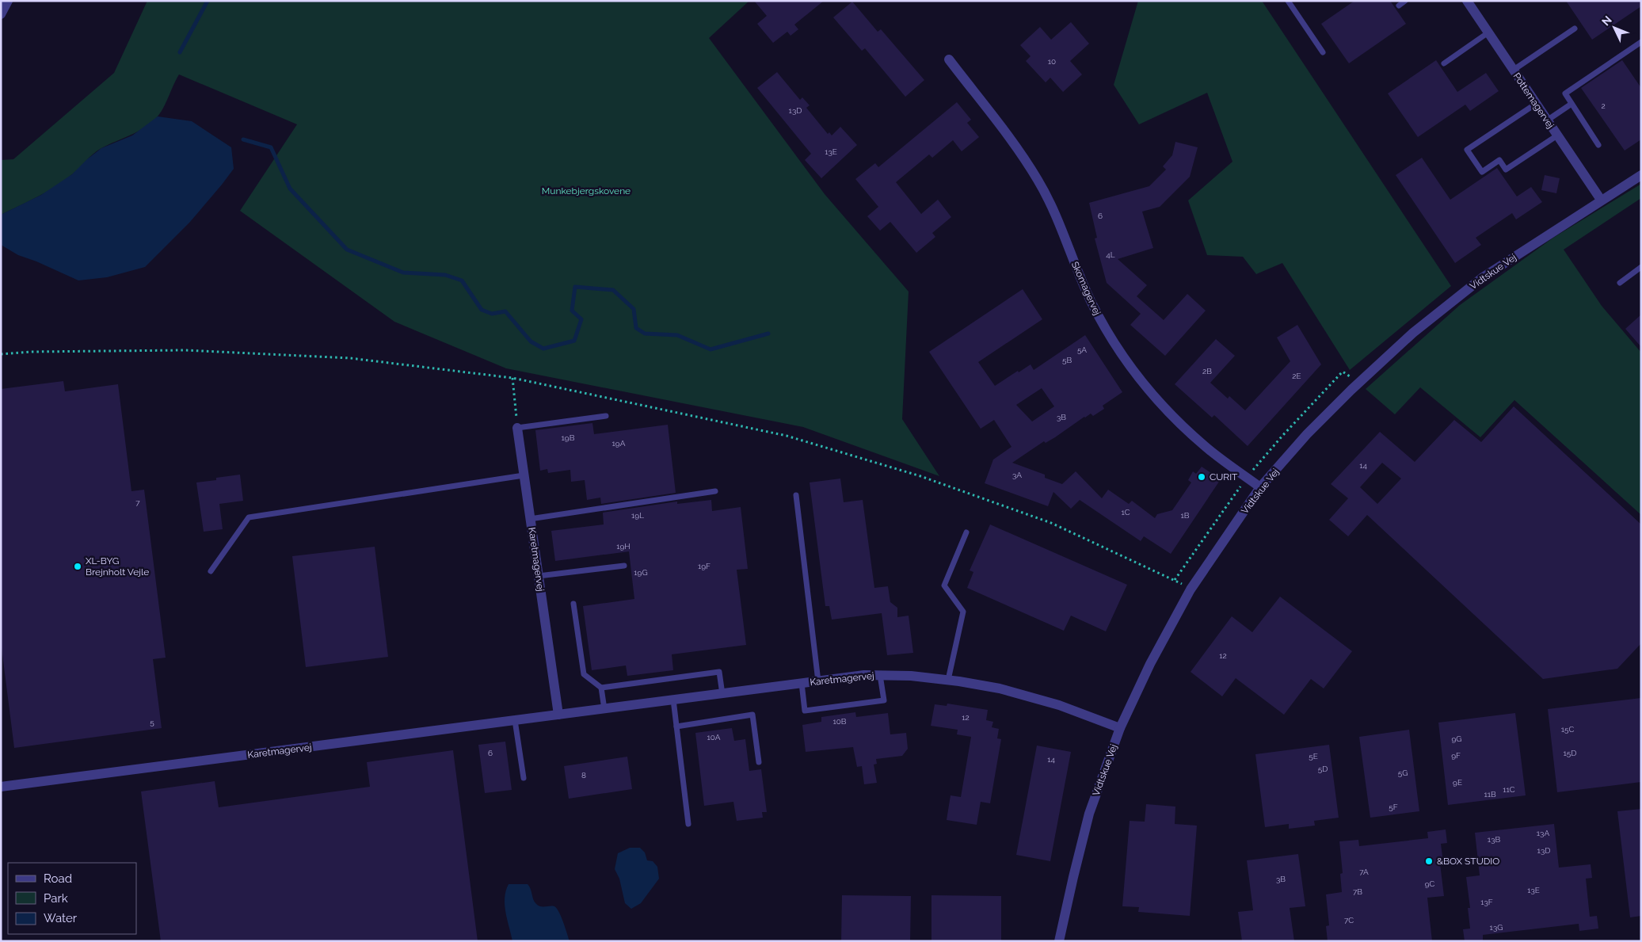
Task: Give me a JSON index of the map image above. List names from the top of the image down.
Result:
{
  "streets": {
    "street": [
      "Pottemagervej",
      "Vidtskue Vej",
      "Skomagervej",
      "Karetmagervej"
    ]
  },
  "crossings": [
    ["Pottemagervej", "Vidtskue Vej"],
    ["Vidtskue Vej", "Skomagervej"],
    ["Vidtskue Vej", "Karetmagervej"]
  ],
  "parks": ["Munkebjergskovene"],
  "places": ["CURIT", "XL-BYG Brejnholt Vejle", "&BOX STUDIO"],
  "house_numbers": [
    "10",
    "2",
    "13D",
    "13E",
    "6",
    "4L",
    "5A",
    "5B",
    "2B",
    "2E",
    "3B",
    "19B",
    "19A",
    "14",
    "3A",
    "7",
    "1C",
    "19L",
    "1B",
    "19H",
    "19F",
    "19G",
    "12",
    "12",
    "10B",
    "5",
    "15C",
    "10A",
    "9G",
    "6",
    "15D",
    "9F",
    "5E",
    "14",
    "5D",
    "5G",
    "8",
    "9E",
    "11C",
    "11B",
    "5F",
    "13A",
    "13B",
    "13D",
    "7A",
    "3B",
    "9C",
    "13E",
    "7B",
    "13F",
    "7C",
    "13G"
  ],
  "legend": ["Road", "Park", "Water"],
  "north": "top left"
}
